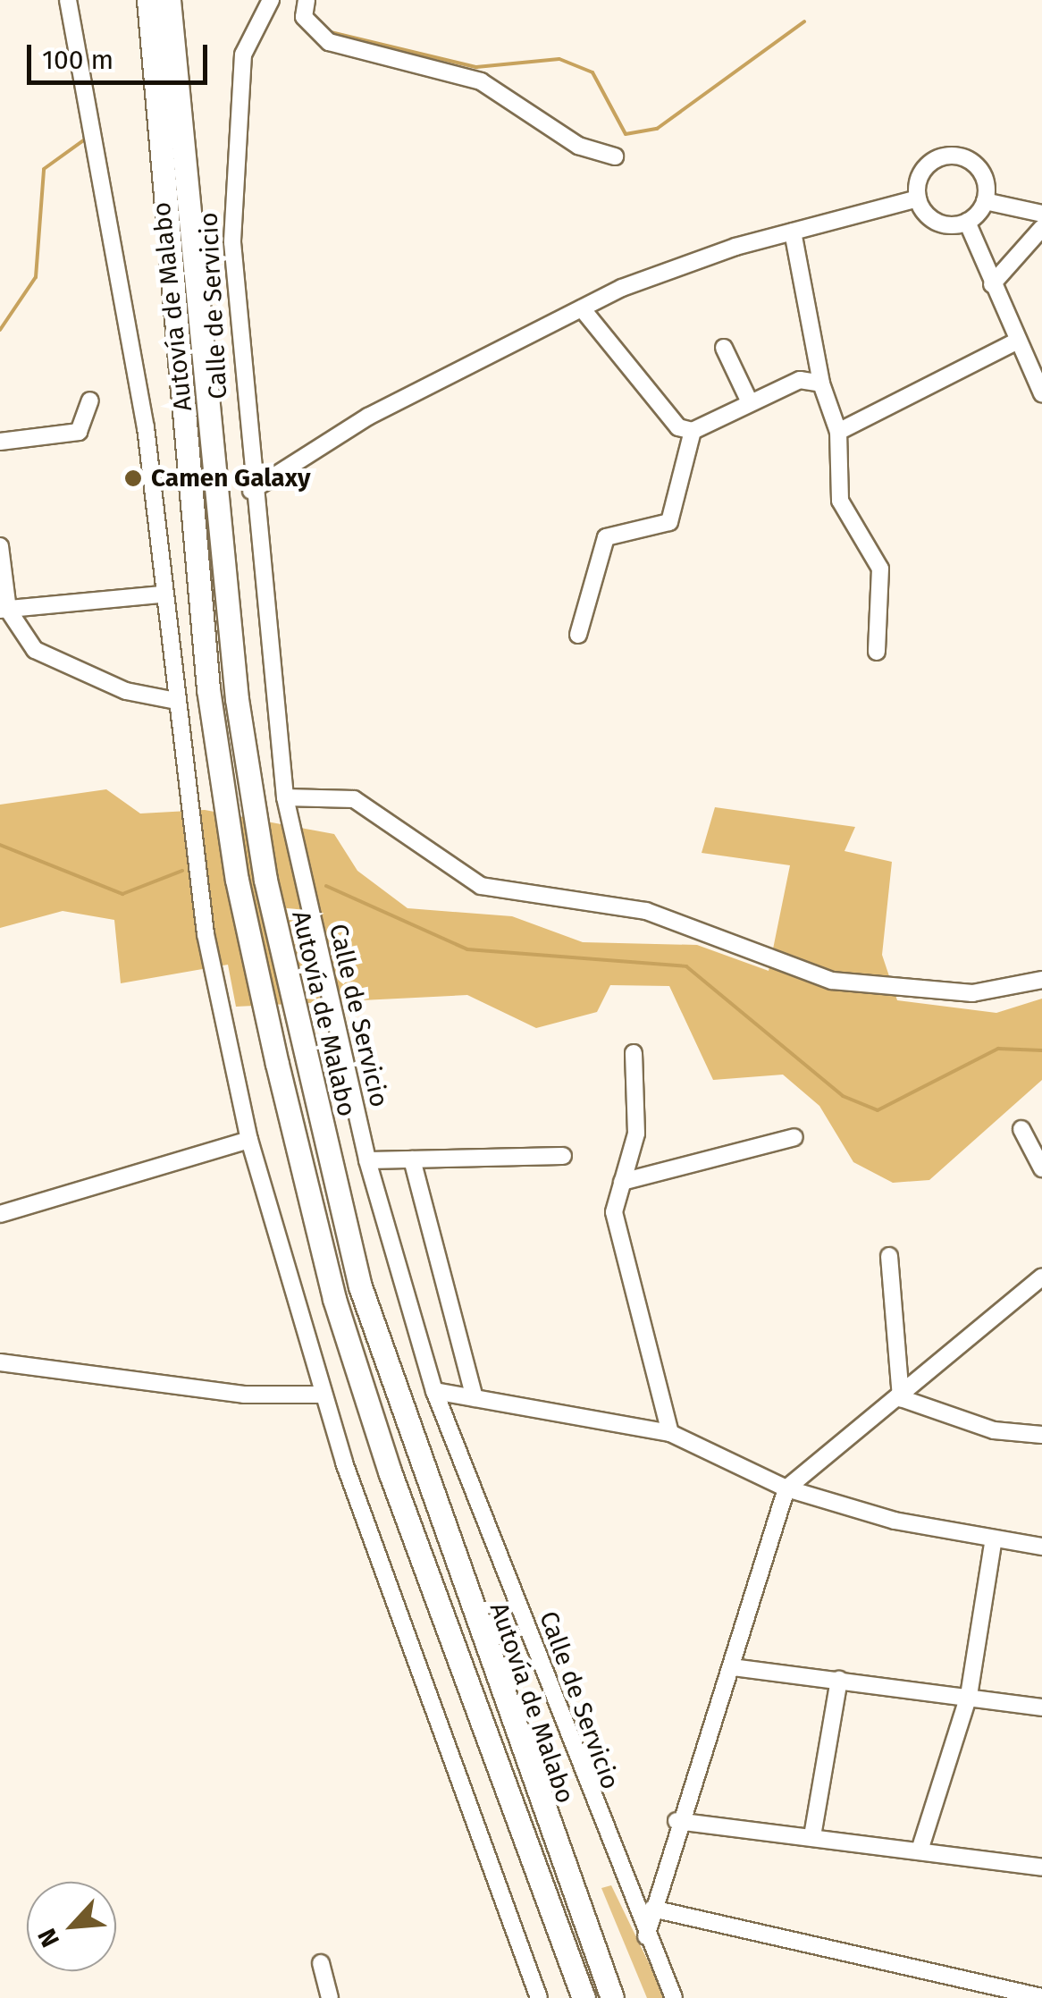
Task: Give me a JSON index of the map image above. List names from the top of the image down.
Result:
{
  "streets": {
    "highway": ["Autovía de Malabo"],
    "street": ["Calle de Servicio"]
  },
  "places": ["Camen Galaxy"],
  "scale_bar": "100 m",
  "north": "bottom left"
}
